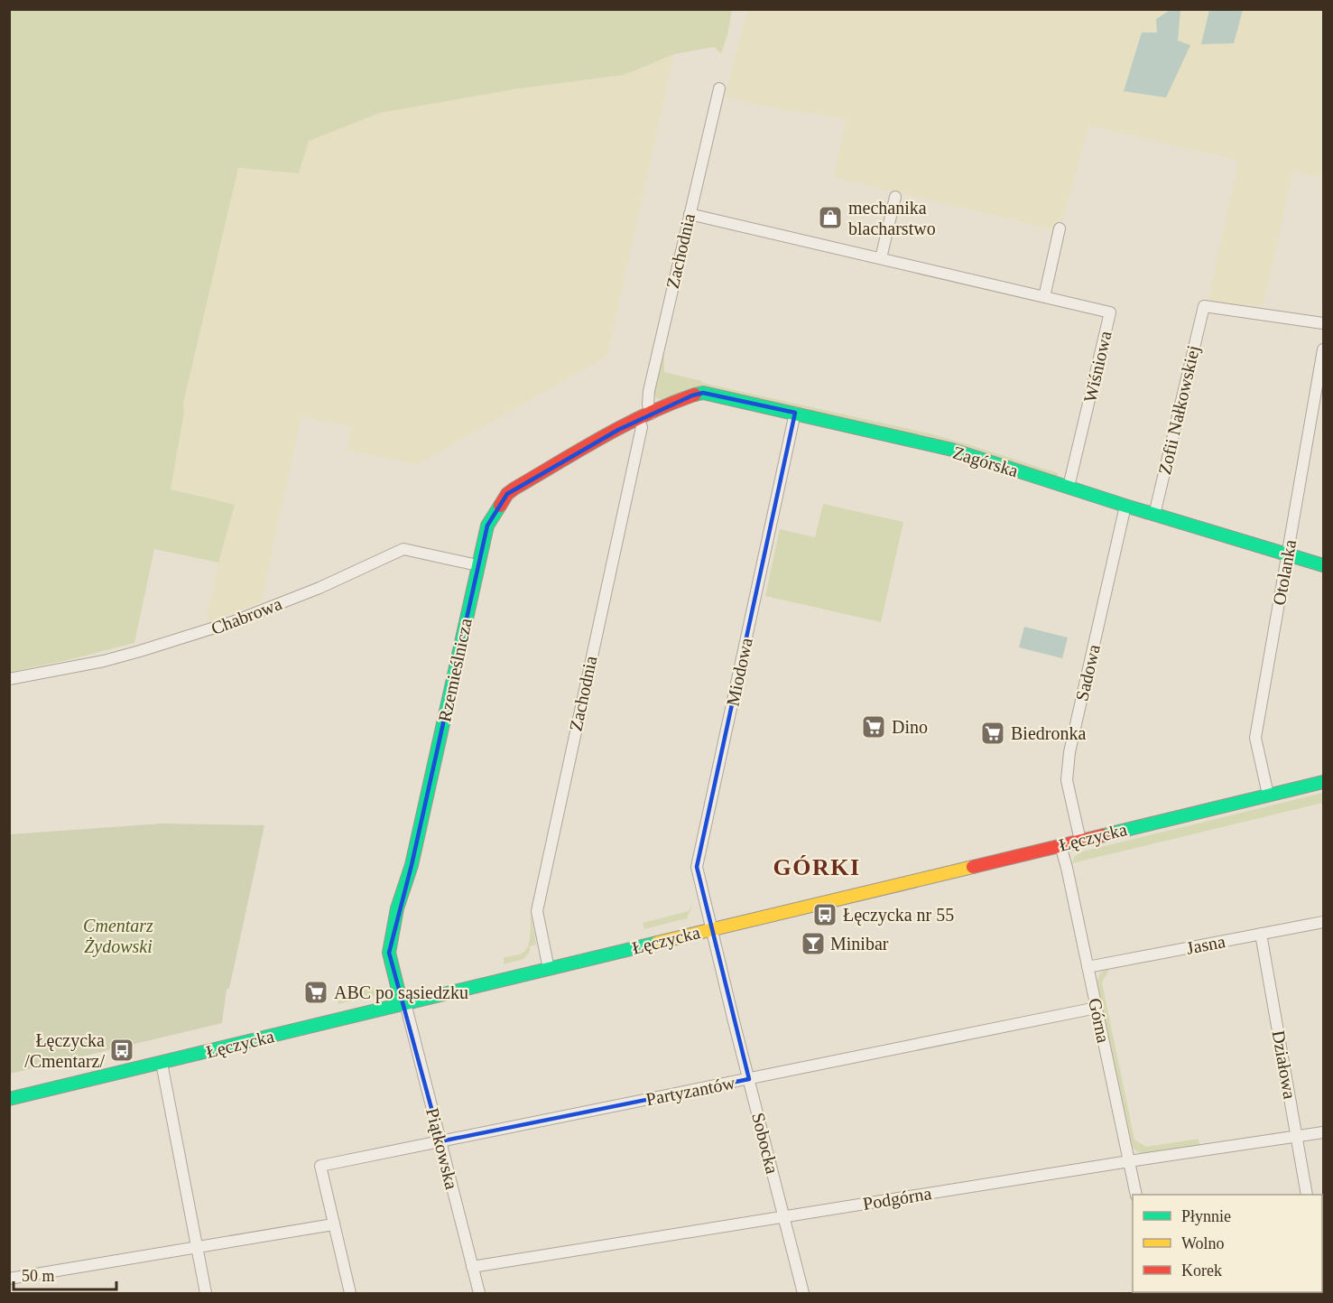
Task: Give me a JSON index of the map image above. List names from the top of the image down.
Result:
{
  "streets": {
    "street": [
      "Zachodnia",
      "Wiśniowa",
      "Zofii Nałkowskiej",
      "Zagórska",
      "Otolanka",
      "Chabrowa",
      "Rzemieślnicza",
      "Miodowa",
      "Sadowa",
      "Łęczycka",
      "Jasna",
      "Górna",
      "Działowa",
      "Partyzantów",
      "Sobocka",
      "Piątkowska",
      "Podgórna"
    ]
  },
  "crossings": [
    ["Zachodnia", "Wiśniowa"],
    ["Zachodnia", "Zagórska"],
    ["Zachodnia", "Rzemieślnicza"],
    ["Zachodnia", "Łęczycka"],
    ["Wiśniowa", "Zagórska"],
    ["Zofii Nałkowskiej", "Zagórska"],
    ["Zagórska", "Otolanka"],
    ["Zagórska", "Rzemieślnicza"],
    ["Zagórska", "Miodowa"],
    ["Zagórska", "Sadowa"],
    ["Otolanka", "Łęczycka"],
    ["Chabrowa", "Rzemieślnicza"],
    ["Rzemieślnicza", "Łęczycka"],
    ["Rzemieślnicza", "Piątkowska"],
    ["Miodowa", "Łęczycka"],
    ["Miodowa", "Sobocka"],
    ["Sadowa", "Łęczycka"],
    ["Łęczycka", "Górna"],
    ["Łęczycka", "Sobocka"],
    ["Łęczycka", "Piątkowska"],
    ["Jasna", "Górna"],
    ["Jasna", "Działowa"],
    ["Górna", "Partyzantów"],
    ["Górna", "Podgórna"],
    ["Działowa", "Podgórna"],
    ["Partyzantów", "Sobocka"],
    ["Partyzantów", "Piątkowska"],
    ["Sobocka", "Podgórna"],
    ["Piątkowska", "Podgórna"]
  ],
  "districts": ["GÓRKI"],
  "parks": ["Cmentarz Żydowski"],
  "places": {
    "shop": ["mechanika blacharstwo"],
    "supermarket": ["Dino", "Biedronka", "ABC po sąsiedzku"],
    "bus stop": ["Łęczycka nr 55", "Łęczycka /Cmentarz/"],
    "bar": ["Minibar"]
  },
  "legend": ["Płynnie", "Wolno", "Korek"],
  "scale_bar": "50 m"
}
